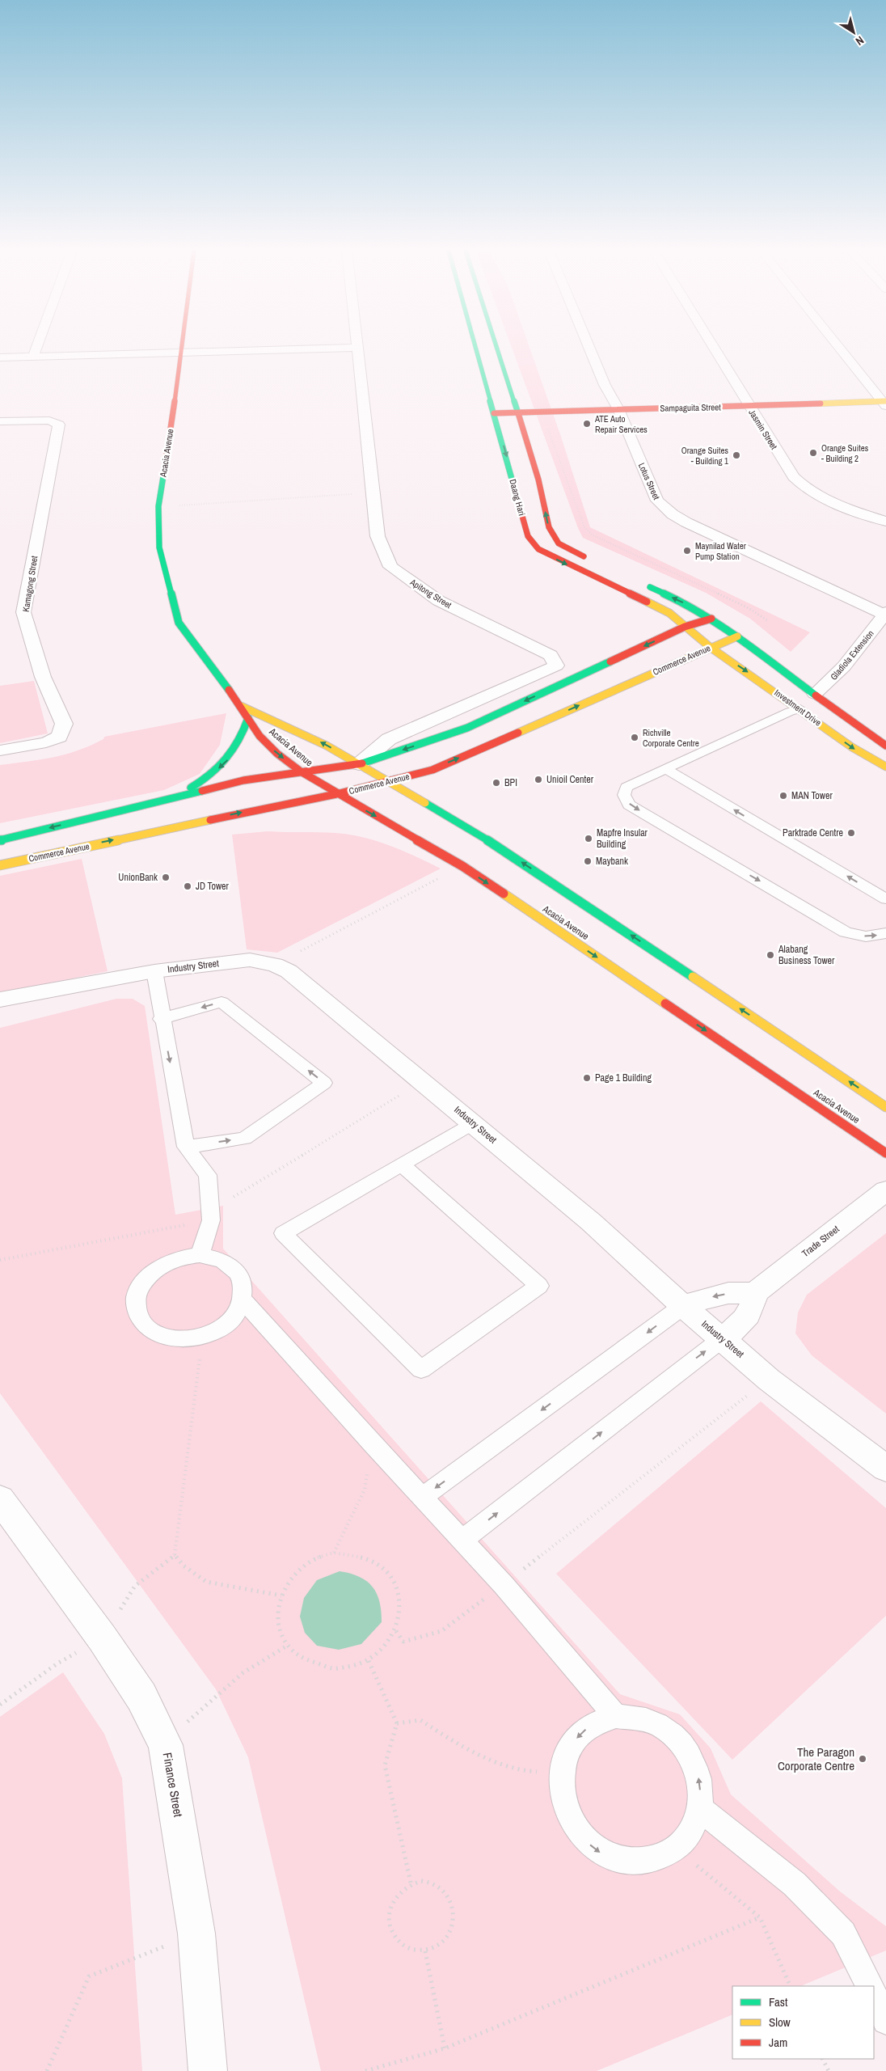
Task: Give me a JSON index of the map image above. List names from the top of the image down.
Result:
{
  "streets": {
    "main road": [
      "Sampaguita Street",
      "Acacia Avenue",
      "Daang Hari",
      "Commerce Avenue",
      "Investment Drive"
    ],
    "street": [
      "Jasmin Street",
      "Lotus Street",
      "Kamagong Street",
      "Apitong Street",
      "Gladiola Extension",
      "Industry Street",
      "Trade Street",
      "Finance Street"
    ]
  },
  "crossings": [
    ["Sampaguita Street", "Jasmin Street"],
    ["Sampaguita Street", "Lotus Street"],
    ["Sampaguita Street", "Daang Hari"],
    ["Acacia Avenue", "Apitong Street"],
    ["Acacia Avenue", "Commerce Avenue"],
    ["Lotus Street", "Gladiola Extension"],
    ["Daang Hari", "Commerce Avenue"],
    ["Daang Hari", "Investment Drive"],
    ["Gladiola Extension", "Investment Drive"],
    ["Commerce Avenue", "Investment Drive"]
  ],
  "places": [
    "ATE Auto Repair Services",
    "Orange Suites - Building 2",
    "Orange Suites - Building 1",
    "Maynilad Water Pump Station",
    "Richville Corporate Centre",
    "Unioil Center",
    "BPI",
    "MAN Tower",
    "Parktrade Centre",
    "Mapfre Insular Building",
    "Maybank",
    "UnionBank",
    "JD Tower",
    "Alabang Business Tower",
    "Page 1 Building",
    "The Paragon Corporate Centre"
  ],
  "legend": ["Fast", "Slow", "Jam"],
  "north": "bottom right"
}
